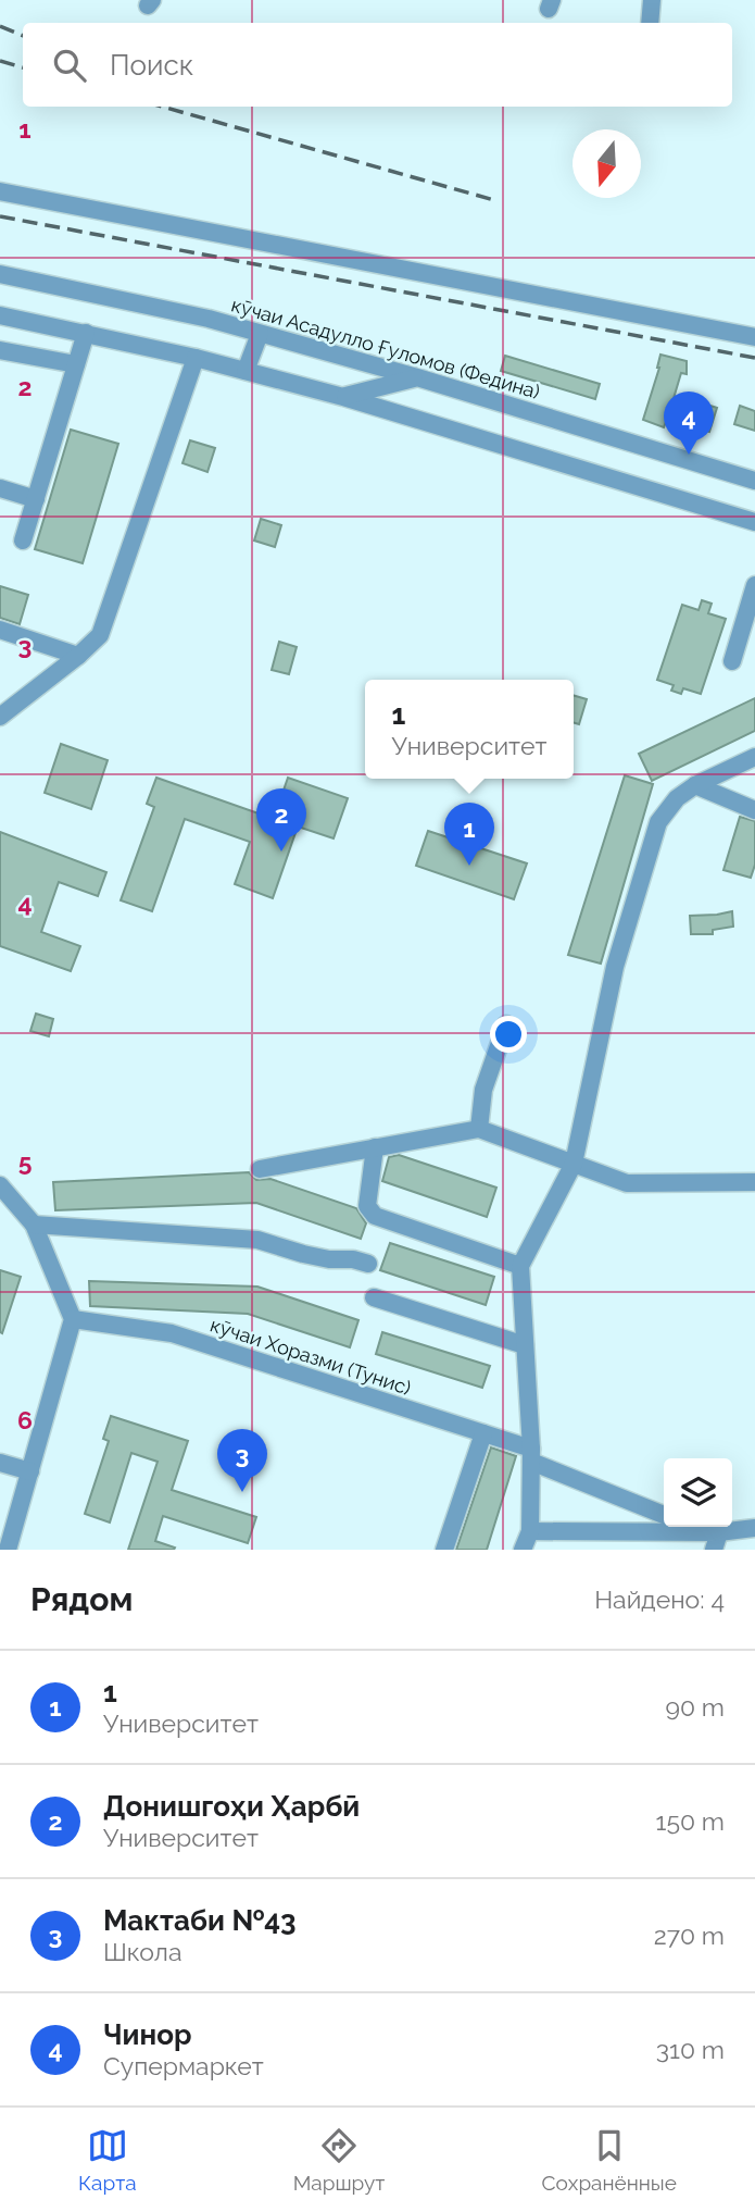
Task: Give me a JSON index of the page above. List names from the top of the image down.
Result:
{
  "streets": {
    "street": ["кӯчаи Асадулло Ғуломов (Федина)", "кӯчаи Хоразми (Тунис)"]
  },
  "north": "bottom",
  "page": {
    "search": "Поиск",
    "pins": [
      "4",
      "2",
      "1",
      "3"
    ],
    "popup": ["1", "Университет"],
    "heading": ["Рядом", "Найдено: 4"],
    "list": [
      {
        "mark": "1",
        "name": "1",
        "note": "Университет",
        "value": "90 m"
      },
      {
        "mark": "2",
        "name": "Донишгоҳи Ҳарбӣ",
        "note": "Университет",
        "value": "150 m"
      },
      {
        "mark": "3",
        "name": "Мактаби №43",
        "note": "Школа",
        "value": "270 m"
      },
      {
        "mark": "4",
        "name": "Чинор",
        "note": "Супермаркет",
        "value": "310 m"
      }
    ],
    "nav": ["Карта", "Маршрут", "Сохранённые"]
  },
  "grid": {
    "rows": [
      "1",
      "2",
      "3",
      "4",
      "5",
      "6"
    ]
  }
}
